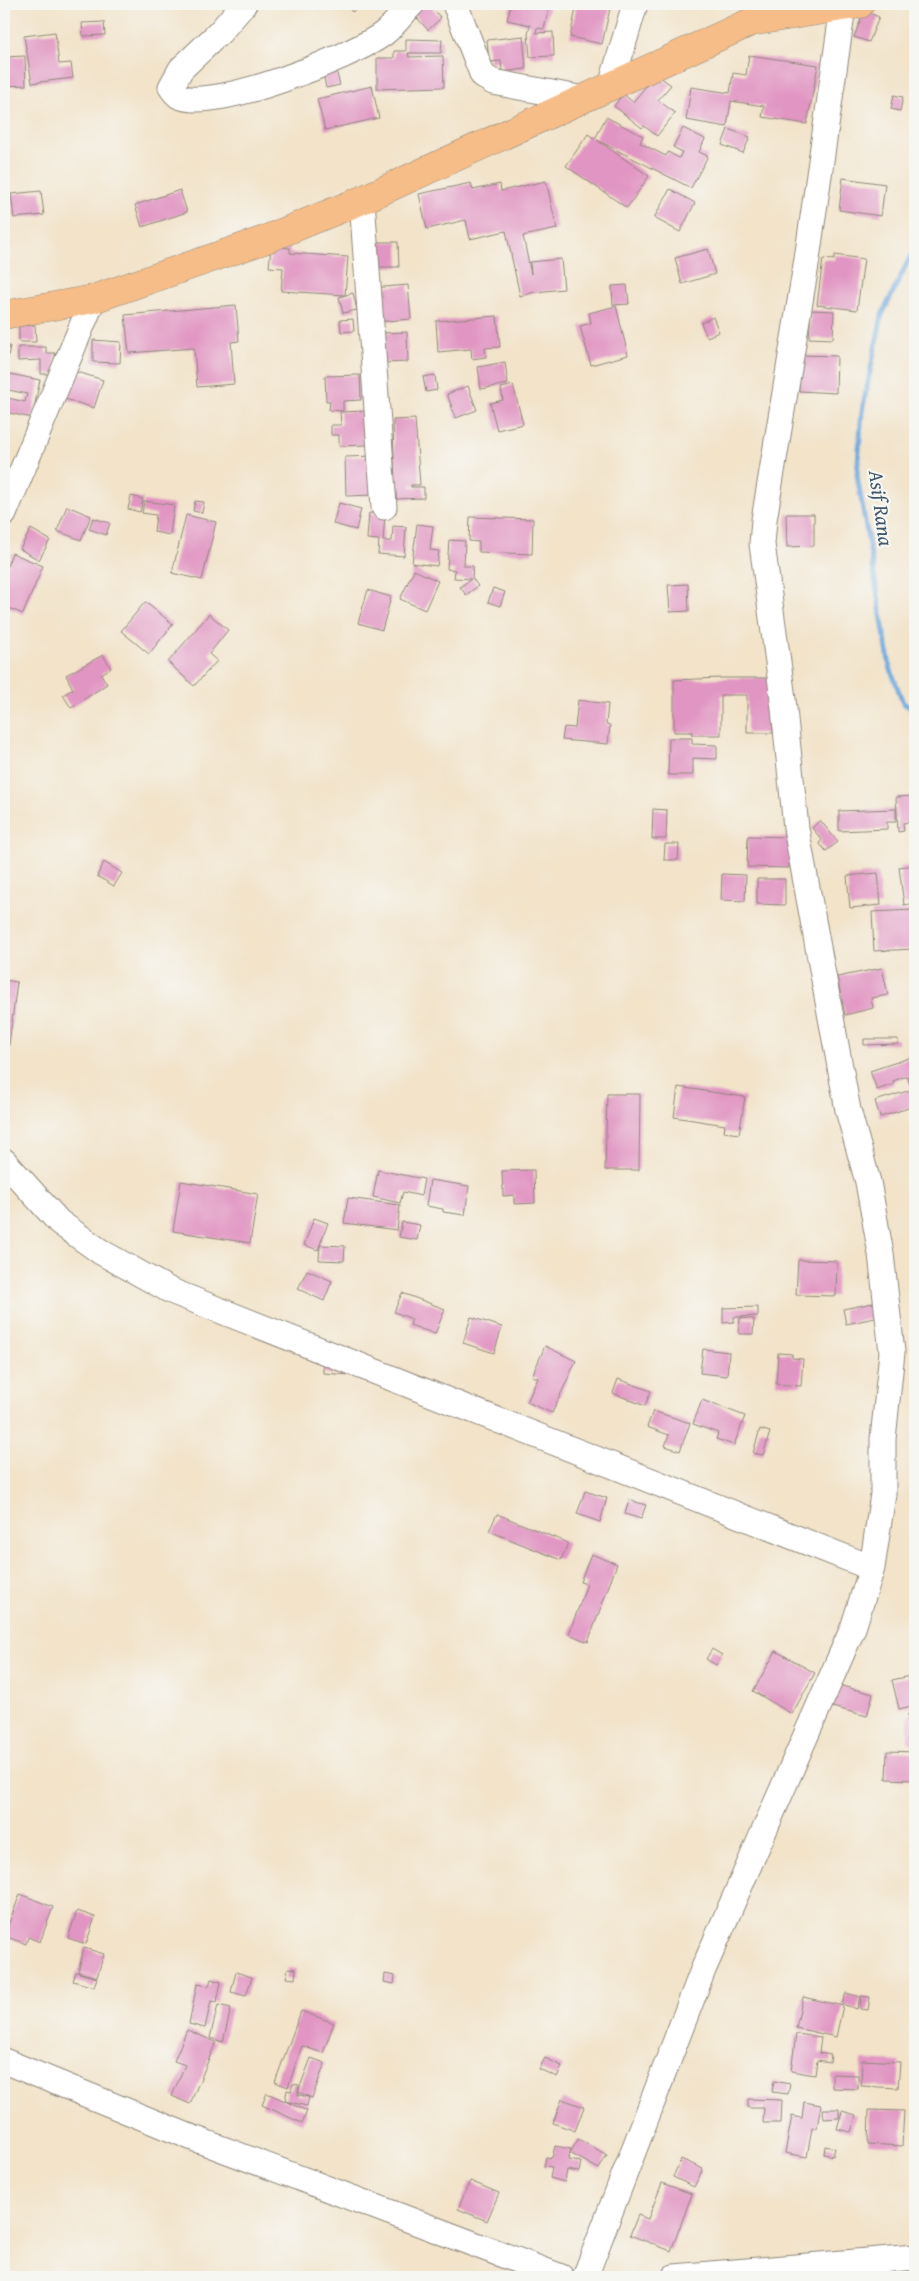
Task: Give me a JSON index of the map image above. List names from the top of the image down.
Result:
{
  "water": ["Asif Rana"]
}
